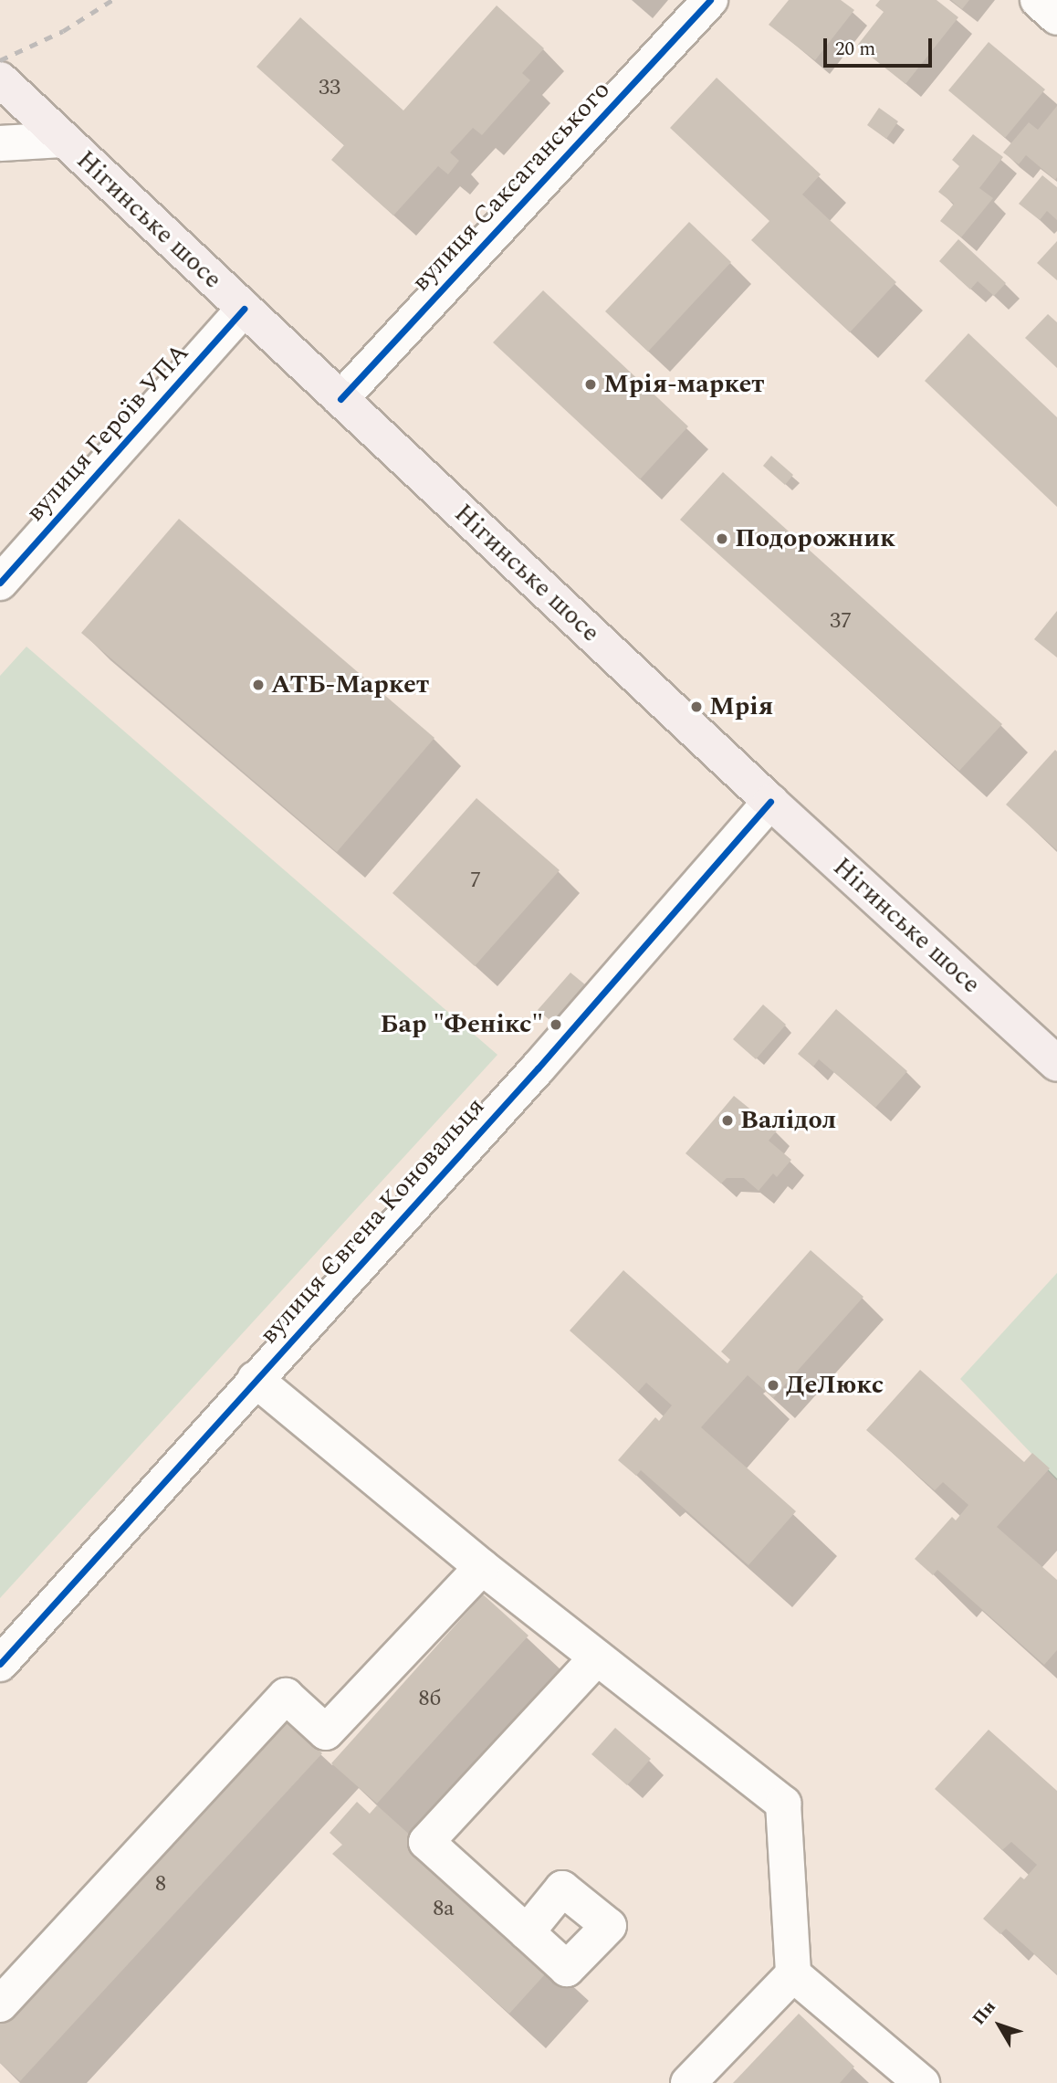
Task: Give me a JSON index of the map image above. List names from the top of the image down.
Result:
{
  "streets": {
    "main road": ["Нігинське шосе"],
    "street": ["вулиця Саксаганського", "вулиця Героїв УПА", "вулиця Євгена Коновальця"]
  },
  "crossings": [
    ["вулиця Саксаганського", "Нігинське шосе"],
    ["Нігинське шосе", "вулиця Героїв УПА"],
    ["Нігинське шосе", "вулиця Євгена Коновальця"]
  ],
  "places": [
    "Мрія-маркет",
    "Подорожник",
    "АТБ-Маркет",
    "Мрія",
    "Бар \"Фенікс\"",
    "Валідол",
    "ДеЛюкс"
  ],
  "house_numbers": [
    "33",
    "37",
    "7",
    "8б",
    "8",
    "8а"
  ],
  "scale_bar": "20 m",
  "north": "top left"
}
